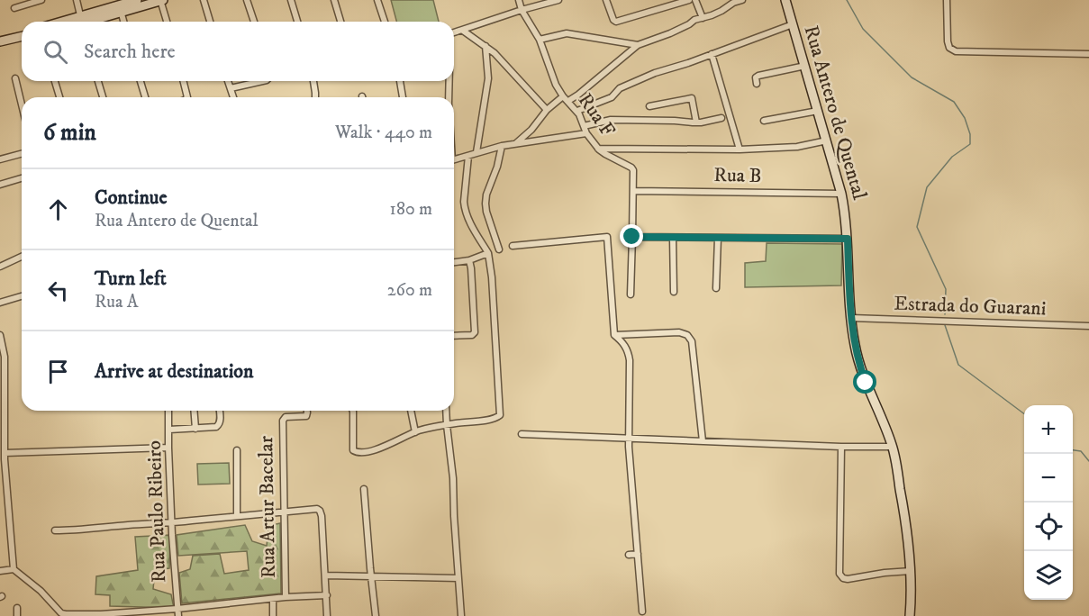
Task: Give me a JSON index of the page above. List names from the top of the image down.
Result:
{
  "streets": {
    "street": [
      "Rua Antero de Quental",
      "Rua F",
      "Rua B",
      "Estrada do Guarani",
      "Rua Artur Bacelar",
      "Rua Paulo Ribeiro"
    ]
  },
  "crossings": [
    ["Rua Antero de Quental", "Rua B"],
    ["Rua Antero de Quental", "Estrada do Guarani"],
    ["Rua F", "Rua B"]
  ],
  "page": {
    "search": "Search here",
    "heading": ["6 min", "Walk · 440 m"],
    "list": [
      ["Continue", "Rua Antero de Quental", "180 m"],
      ["Turn left", "Rua A", "260 m"],
      "Arrive at destination"
    ],
    "map_buttons": ["+", "−"]
  }
}
